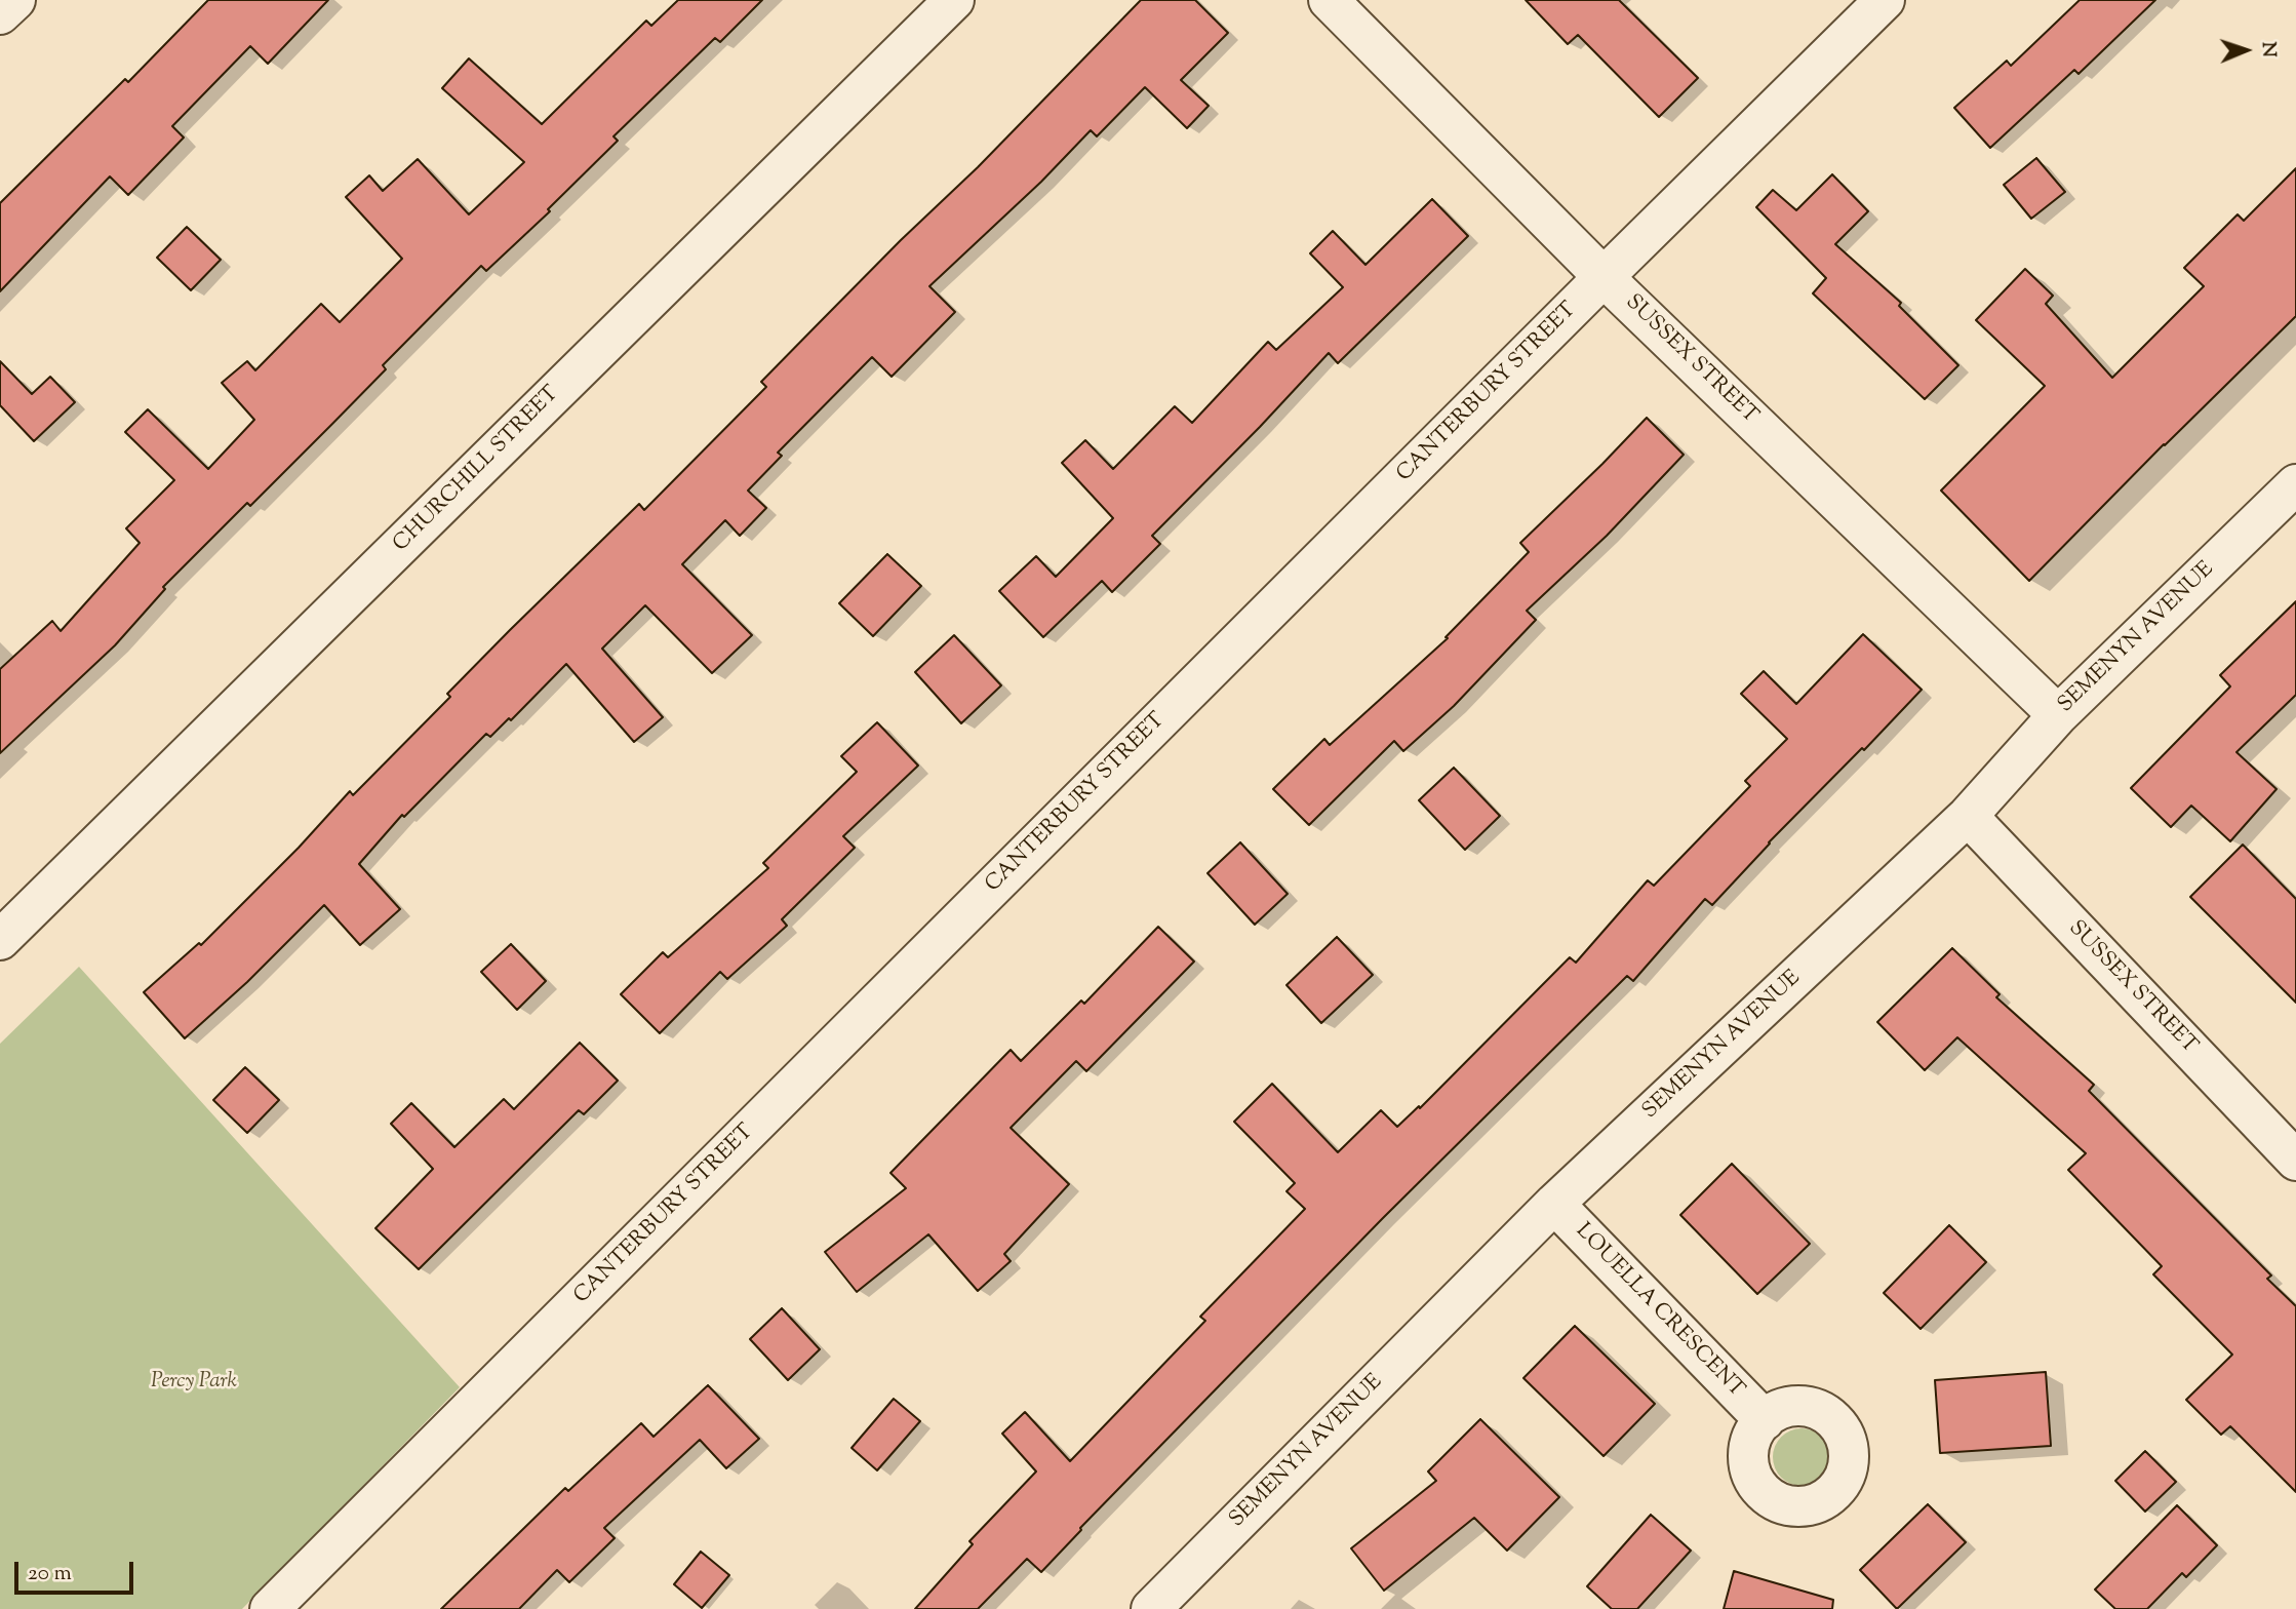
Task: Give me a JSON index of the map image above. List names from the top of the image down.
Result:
{
  "streets": {
    "street": [
      "SUSSEX STREET",
      "CANTERBURY STREET",
      "CHURCHILL STREET",
      "SEMENYN AVENUE",
      "LOUELLA CRESCENT"
    ]
  },
  "crossings": [
    ["SUSSEX STREET", "CANTERBURY STREET"],
    ["SUSSEX STREET", "SEMENYN AVENUE"],
    ["SEMENYN AVENUE", "LOUELLA CRESCENT"]
  ],
  "parks": ["Percy Park"],
  "scale_bar": "20 m",
  "north": "right"
}
